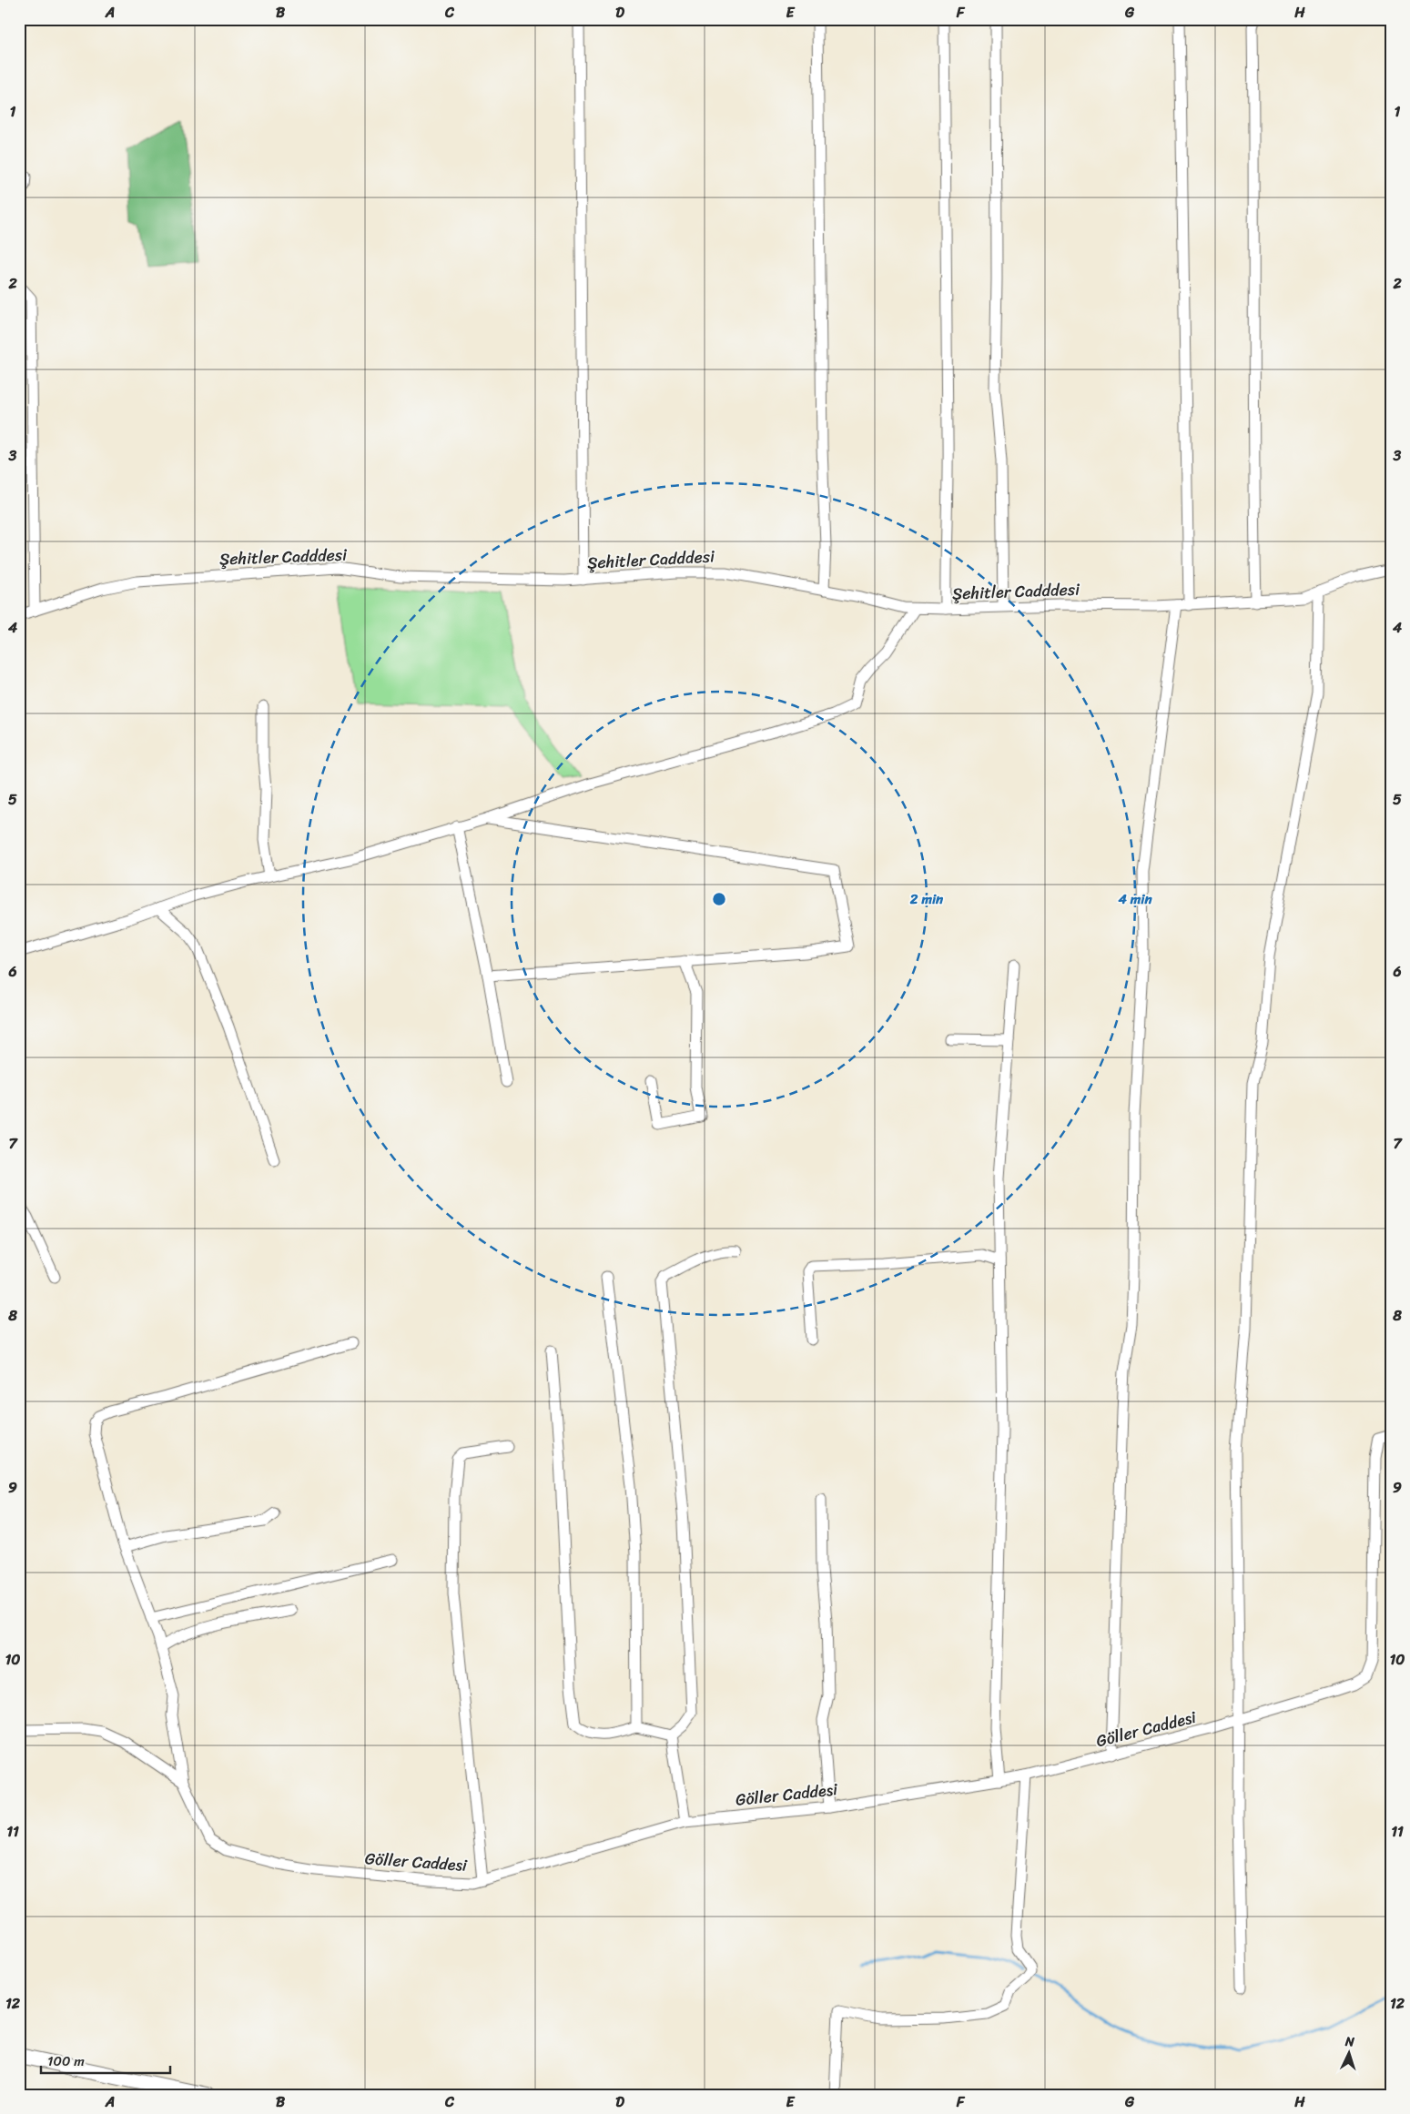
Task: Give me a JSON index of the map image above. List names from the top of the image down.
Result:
{
  "streets": {
    "street": ["Şehitler Cadddesi", "Göller Caddesi"]
  },
  "scale_bar": "100 m",
  "north": "top",
  "grid": {
    "columns": [
      "A",
      "B",
      "C",
      "D",
      "E",
      "F",
      "G",
      "H"
    ],
    "rows": [
      "1",
      "2",
      "3",
      "4",
      "5",
      "6",
      "7",
      "8",
      "9",
      "10",
      "11",
      "12"
    ]
  },
  "rings": ["2 min", "4 min"]
}
